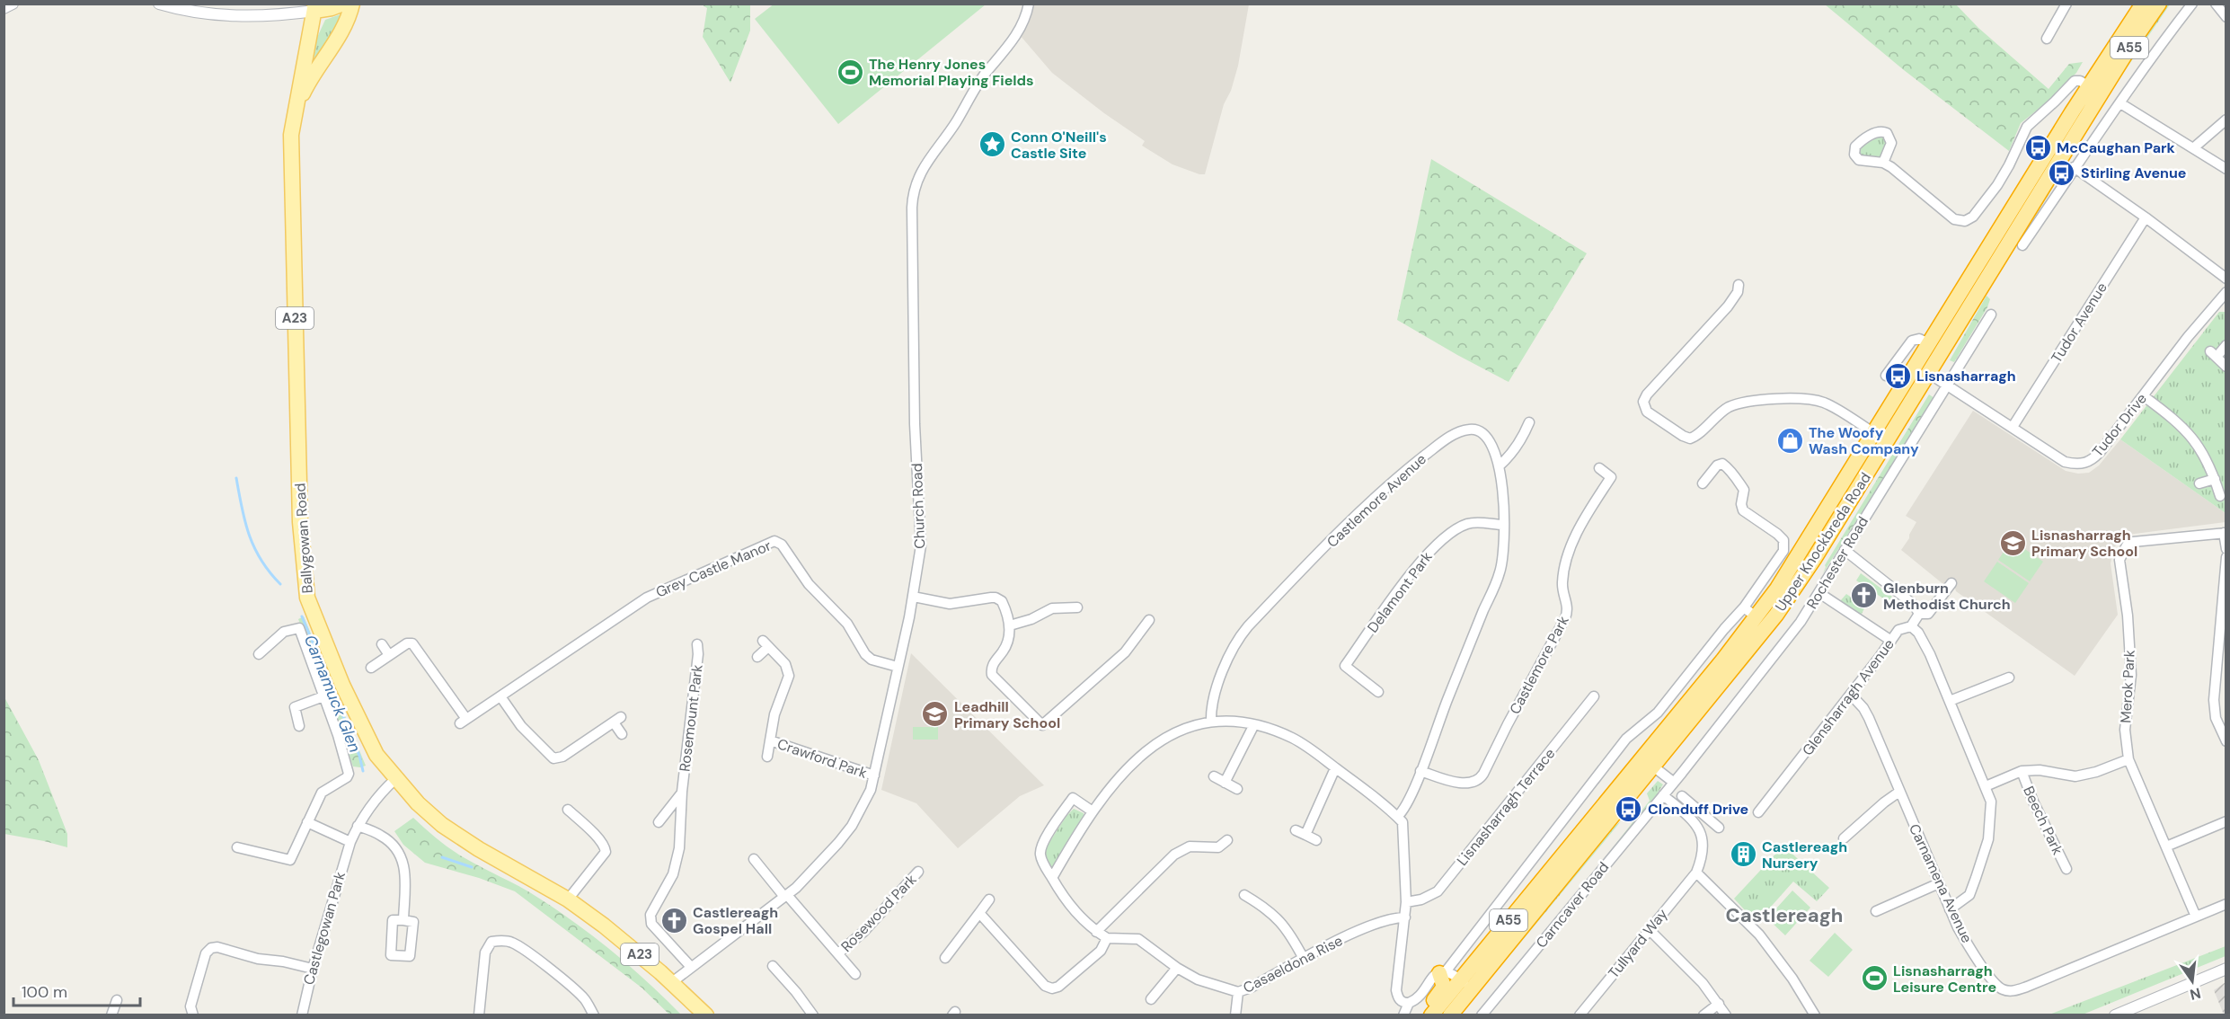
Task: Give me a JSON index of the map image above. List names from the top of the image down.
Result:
{
  "streets": {
    "highway": ["A55", "Upper Knockbreda Road"],
    "main road": ["A23", "Ballygowan Road"],
    "street": [
      "Tudor Avenue",
      "Tudor Drive",
      "Castlemore Avenue",
      "Church Road",
      "Rochester Road",
      "Grey Castle Manor",
      "Delamont Park",
      "Castlemore Park",
      "Merok Park",
      "Glensharragh Avenue",
      "Rosemount Park",
      "Crawford Park",
      "Lisnasharragh Terrace",
      "Beech Park",
      "Carnamena Avenue",
      "Carncaver Road",
      "Rosewood Park",
      "Castlegowan Park",
      "Tullyard Way",
      "Casaeldona Rise"
    ]
  },
  "crossings": [
    ["Tudor Avenue", "Tudor Drive"],
    ["Tudor Drive", "Upper Knockbreda Road"],
    ["Tudor Drive", "Rochester Road"],
    ["Castlemore Avenue", "Delamont Park"],
    ["Castlemore Avenue", "Castlemore Park"],
    ["Church Road", "Ballygowan Road"],
    ["Church Road", "Grey Castle Manor"],
    ["Church Road", "Rosemount Park"],
    ["Church Road", "Crawford Park"],
    ["Church Road", "Rosewood Park"],
    ["Ballygowan Road", "Castlegowan Park"],
    ["Upper Knockbreda Road", "Rochester Road"],
    ["Rochester Road", "Carncaver Road"],
    ["Merok Park", "Carnamena Avenue"],
    ["Glensharragh Avenue", "Carnamena Avenue"]
  ],
  "districts": ["Castlereagh"],
  "water": ["Carnamuck Glen"],
  "places": {
    "sports": ["The Henry Jones Memorial Playing Fields", "Lisnasharragh Leisure Centre"],
    "place": ["Conn O'Neill's Castle Site"],
    "bus stop": [
      "McCaughan Park",
      "Stirling Avenue",
      "Lisnasharragh",
      "Clonduff Drive"
    ],
    "shop": ["The Woofy Wash Company"],
    "school or university": ["Lisnasharragh Primary School", "Leadhill Primary School"],
    "church": ["Glenburn Methodist Church", "Castlereagh Gospel Hall"],
    "building": ["Castlereagh Nursery"]
  },
  "scale_bar": "100 m",
  "north": "bottom"
}
